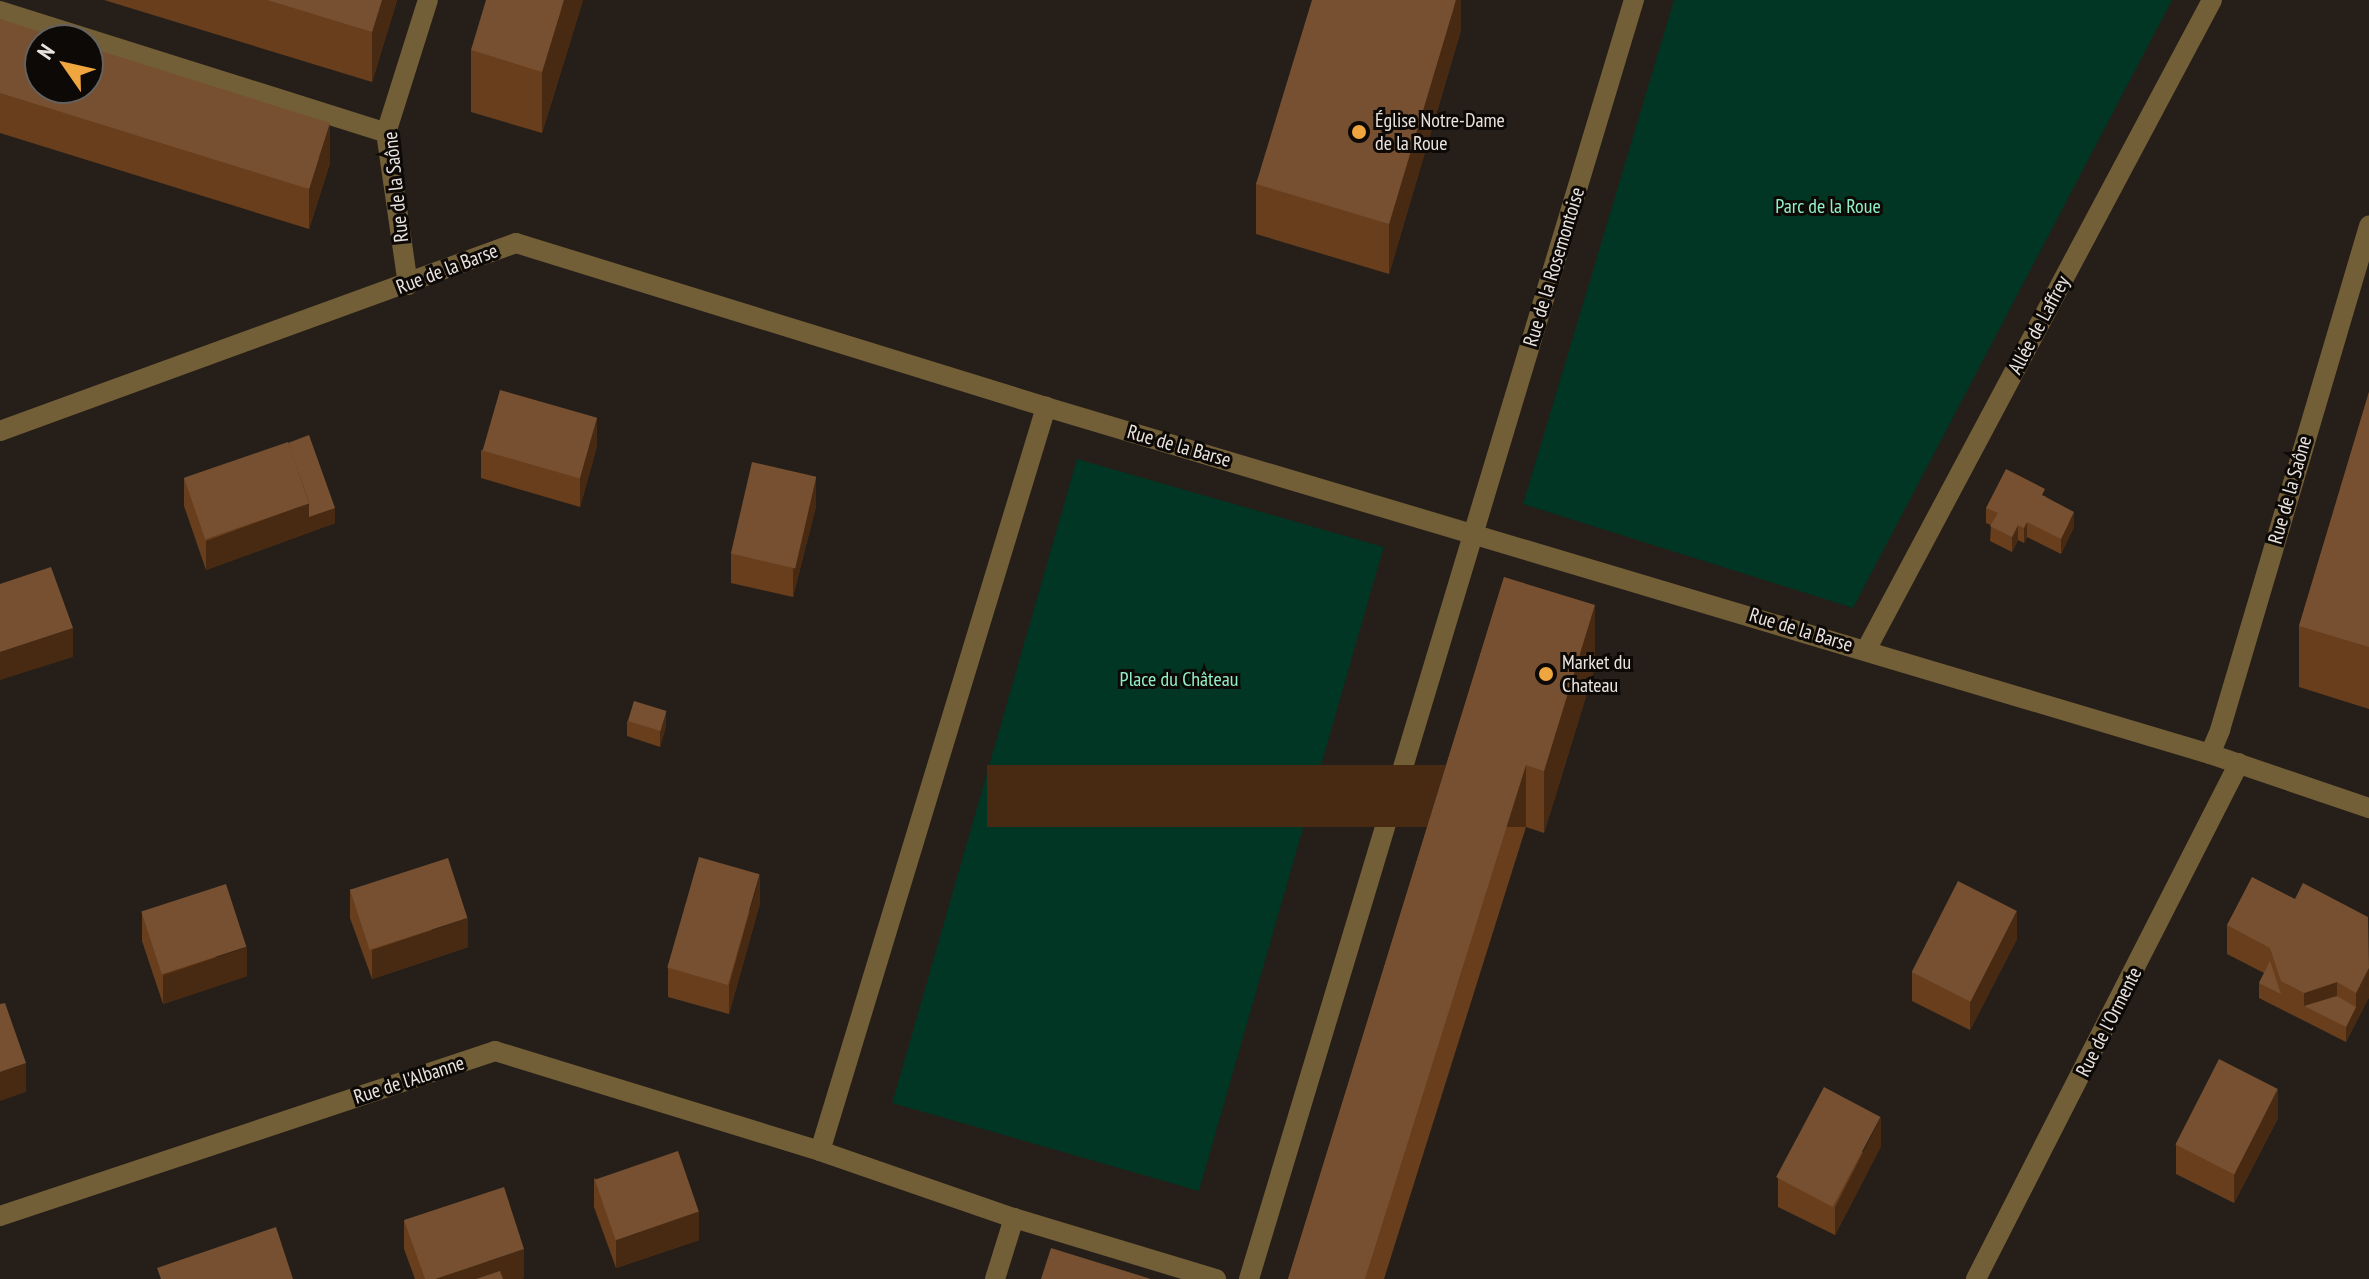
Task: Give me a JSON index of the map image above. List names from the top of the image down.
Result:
{
  "streets": {
    "street": [
      "Rue de la Saône",
      "Rue de la Rosemontoise",
      "Rue de la Barse",
      "Allée de Laffrey",
      "Rue de l'Ormente",
      "Rue de l'Albanne"
    ]
  },
  "crossings": [
    ["Rue de la Saône", "Rue de la Barse"],
    ["Rue de la Rosemontoise", "Rue de la Barse"],
    ["Rue de la Barse", "Allée de Laffrey"],
    ["Rue de la Barse", "Rue de l'Ormente"]
  ],
  "parks": ["Parc de la Roue", "Place du Château"],
  "places": ["Église Notre-Dame de la Roue", "Market du Chateau"],
  "north": "top left"
}
